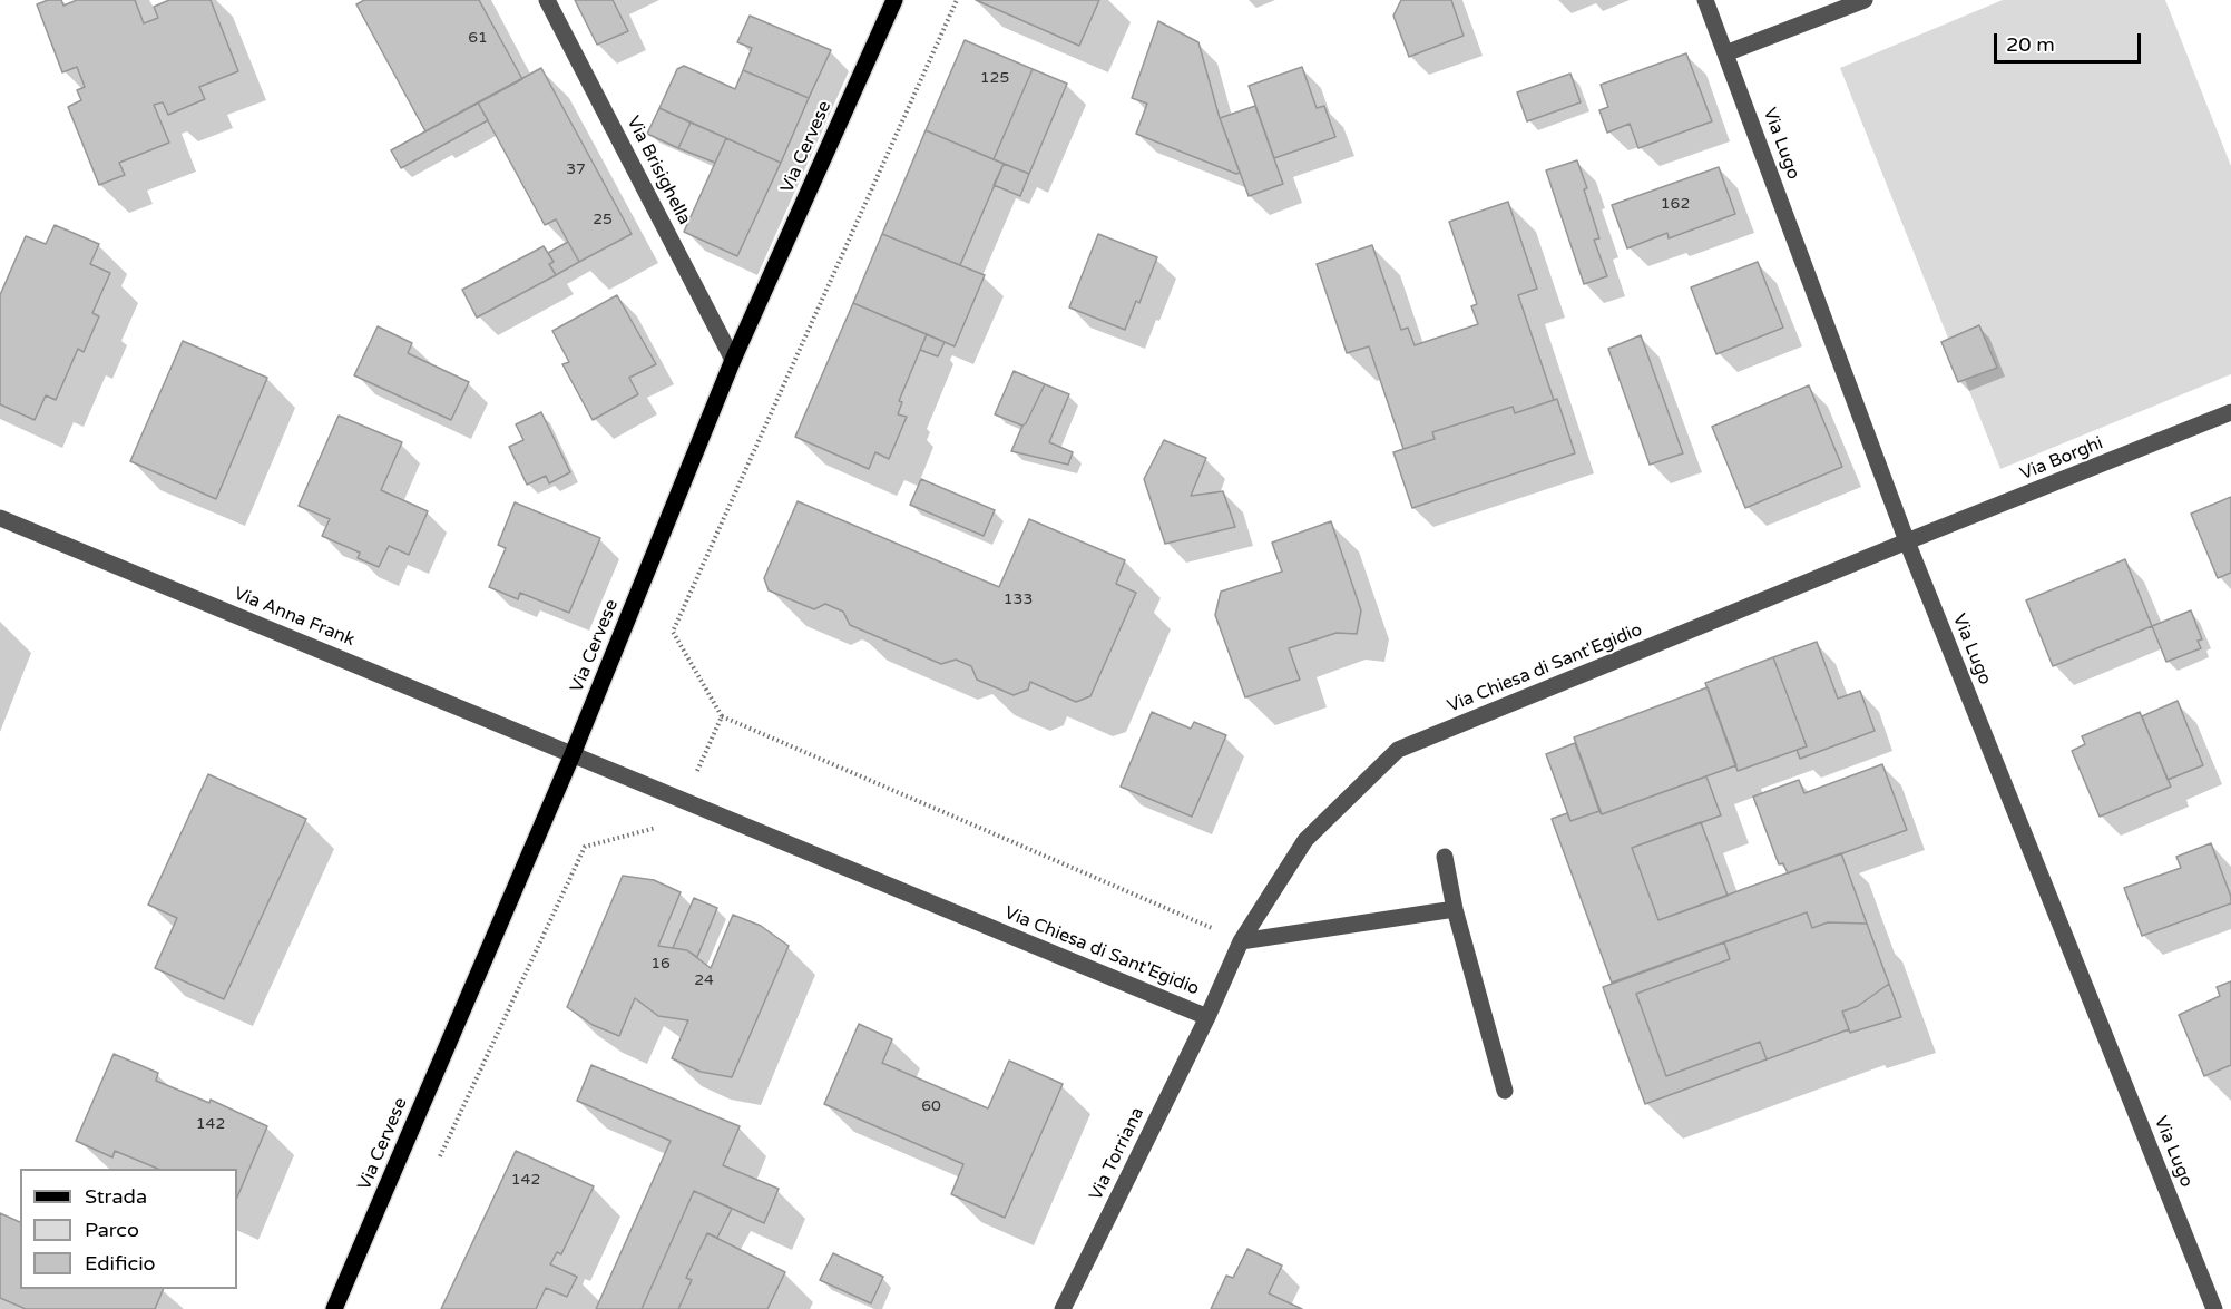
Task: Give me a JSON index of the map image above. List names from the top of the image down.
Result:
{
  "streets": {
    "main road": ["Via Cervese"],
    "street": [
      "Via Lugo",
      "Via Brisighella",
      "Via Borghi",
      "Via Anna Frank",
      "Via Chiesa di Sant'Egidio",
      "Via Torriana"
    ]
  },
  "crossings": [
    ["Via Lugo", "Via Borghi"],
    ["Via Lugo", "Via Chiesa di Sant'Egidio"],
    ["Via Cervese", "Via Brisighella"],
    ["Via Cervese", "Via Anna Frank"],
    ["Via Cervese", "Via Chiesa di Sant'Egidio"],
    ["Via Borghi", "Via Chiesa di Sant'Egidio"],
    ["Via Anna Frank", "Via Chiesa di Sant'Egidio"],
    ["Via Chiesa di Sant'Egidio", "Via Torriana"]
  ],
  "house_numbers": [
    "61",
    "125",
    "37",
    "162",
    "25",
    "133",
    "16",
    "24",
    "60",
    "142",
    "142"
  ],
  "legend": ["Strada", "Parco", "Edificio"],
  "scale_bar": "20 m"
}
